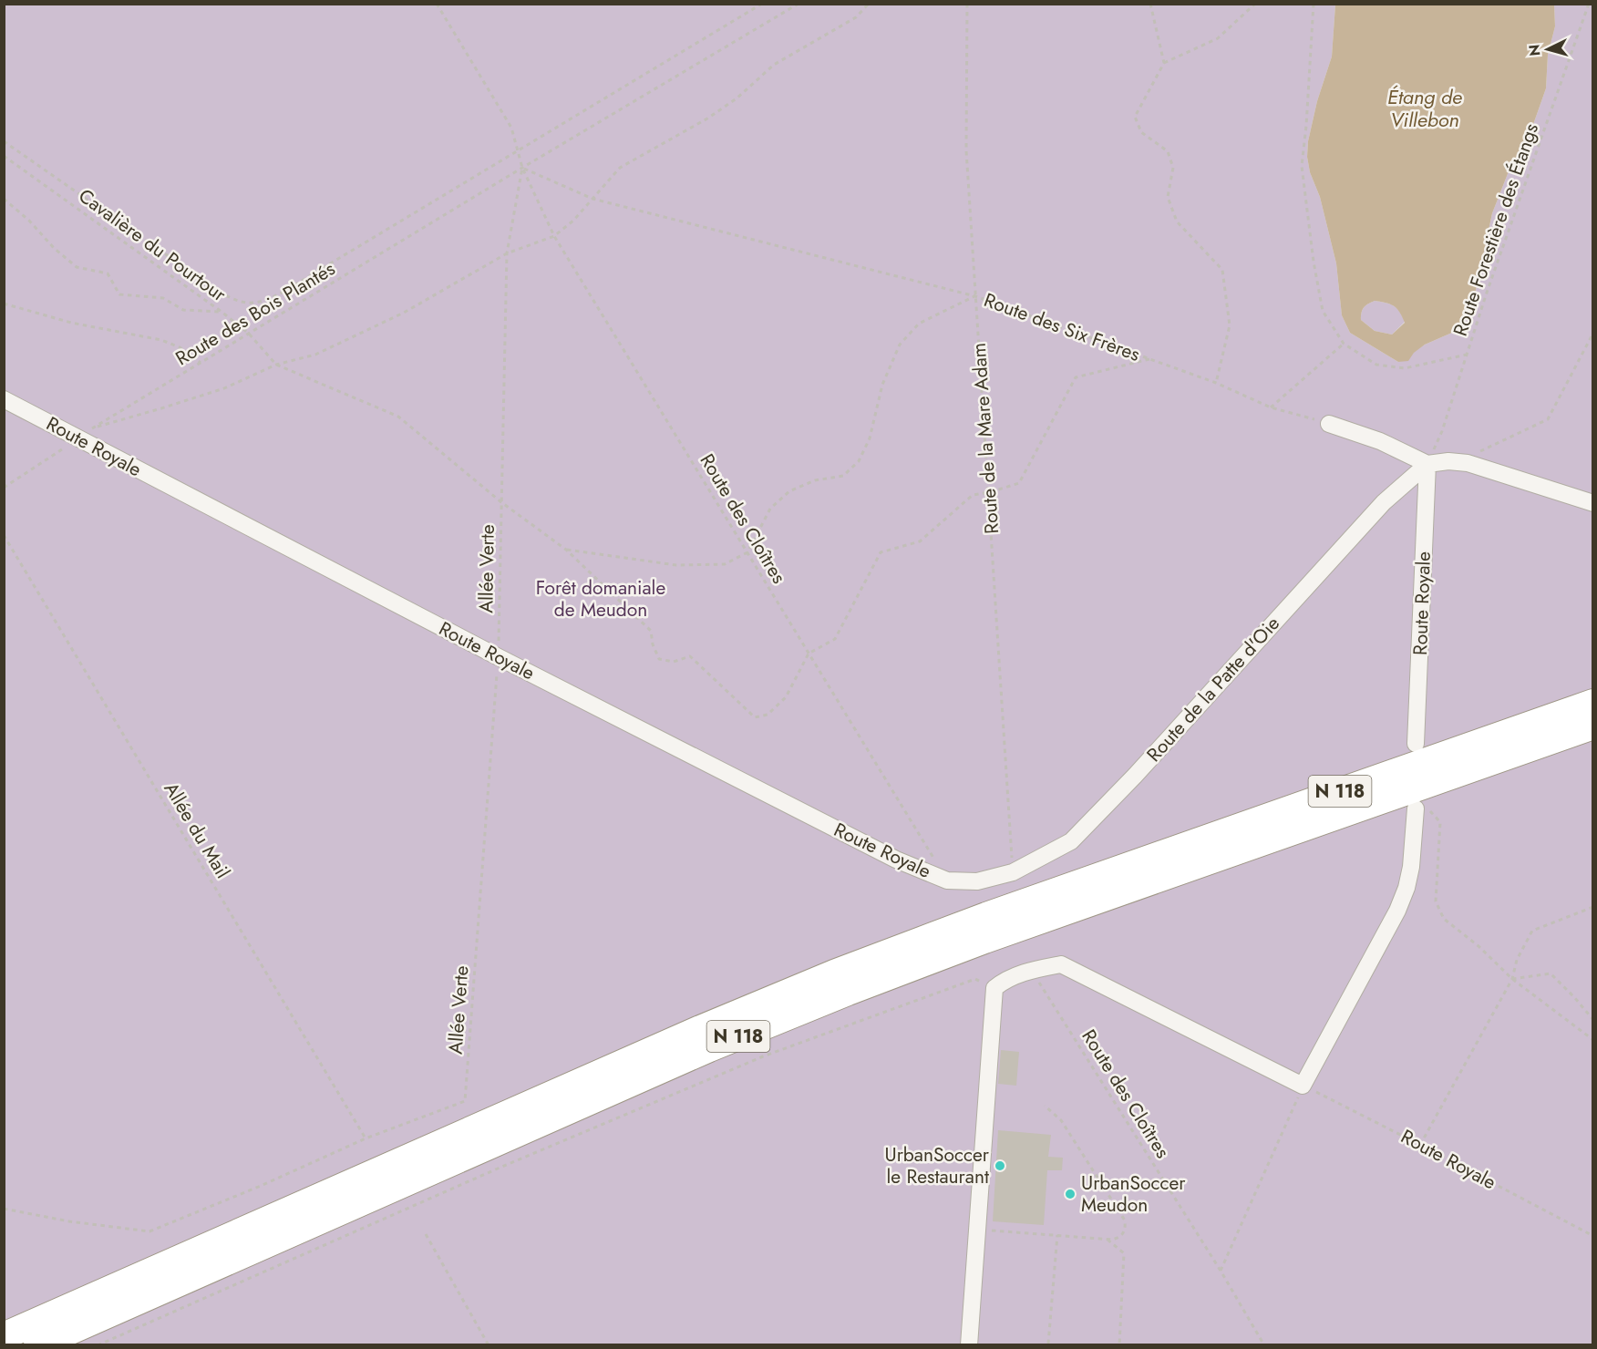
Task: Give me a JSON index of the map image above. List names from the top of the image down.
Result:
{
  "streets": {
    "highway": ["N 118"],
    "street": ["Route Royale", "Route de la Patte d'Oie"],
    "path": [
      "Route Forestière des Étangs",
      "Cavalière du Pourtour",
      "Route des Bois Plantés",
      "Route des Six Frères",
      "Route de la Mare Adam",
      "Route des Cloîtres",
      "Allée Verte",
      "Allée du Mail"
    ]
  },
  "crossings": [
    ["Route Forestière des Étangs", "Route Royale"],
    ["Route Forestière des Étangs", "Route de la Patte d'Oie"],
    ["Cavalière du Pourtour", "Route des Bois Plantés"],
    ["Route des Bois Plantés", "Route des Six Frères"],
    ["Route des Bois Plantés", "Route Royale"],
    ["Route des Bois Plantés", "Route des Cloîtres"],
    ["Route des Bois Plantés", "Allée Verte"],
    ["Route des Six Frères", "Route de la Mare Adam"],
    ["Route des Six Frères", "Route des Cloîtres"],
    ["Route des Six Frères", "Allée Verte"],
    ["Route de la Mare Adam", "Route de la Patte d'Oie"],
    ["Route Royale", "Route des Cloîtres"],
    ["Route Royale", "Allée Verte"],
    ["Route Royale", "Route de la Patte d'Oie"],
    ["Route des Cloîtres", "Allée Verte"],
    ["Allée Verte", "Allée du Mail"]
  ],
  "water": ["Étang de Villebon"],
  "parks": ["Forêt domaniale de Meudon"],
  "places": ["UrbanSoccer le Restaurant", "UrbanSoccer Meudon"],
  "north": "left"
}
